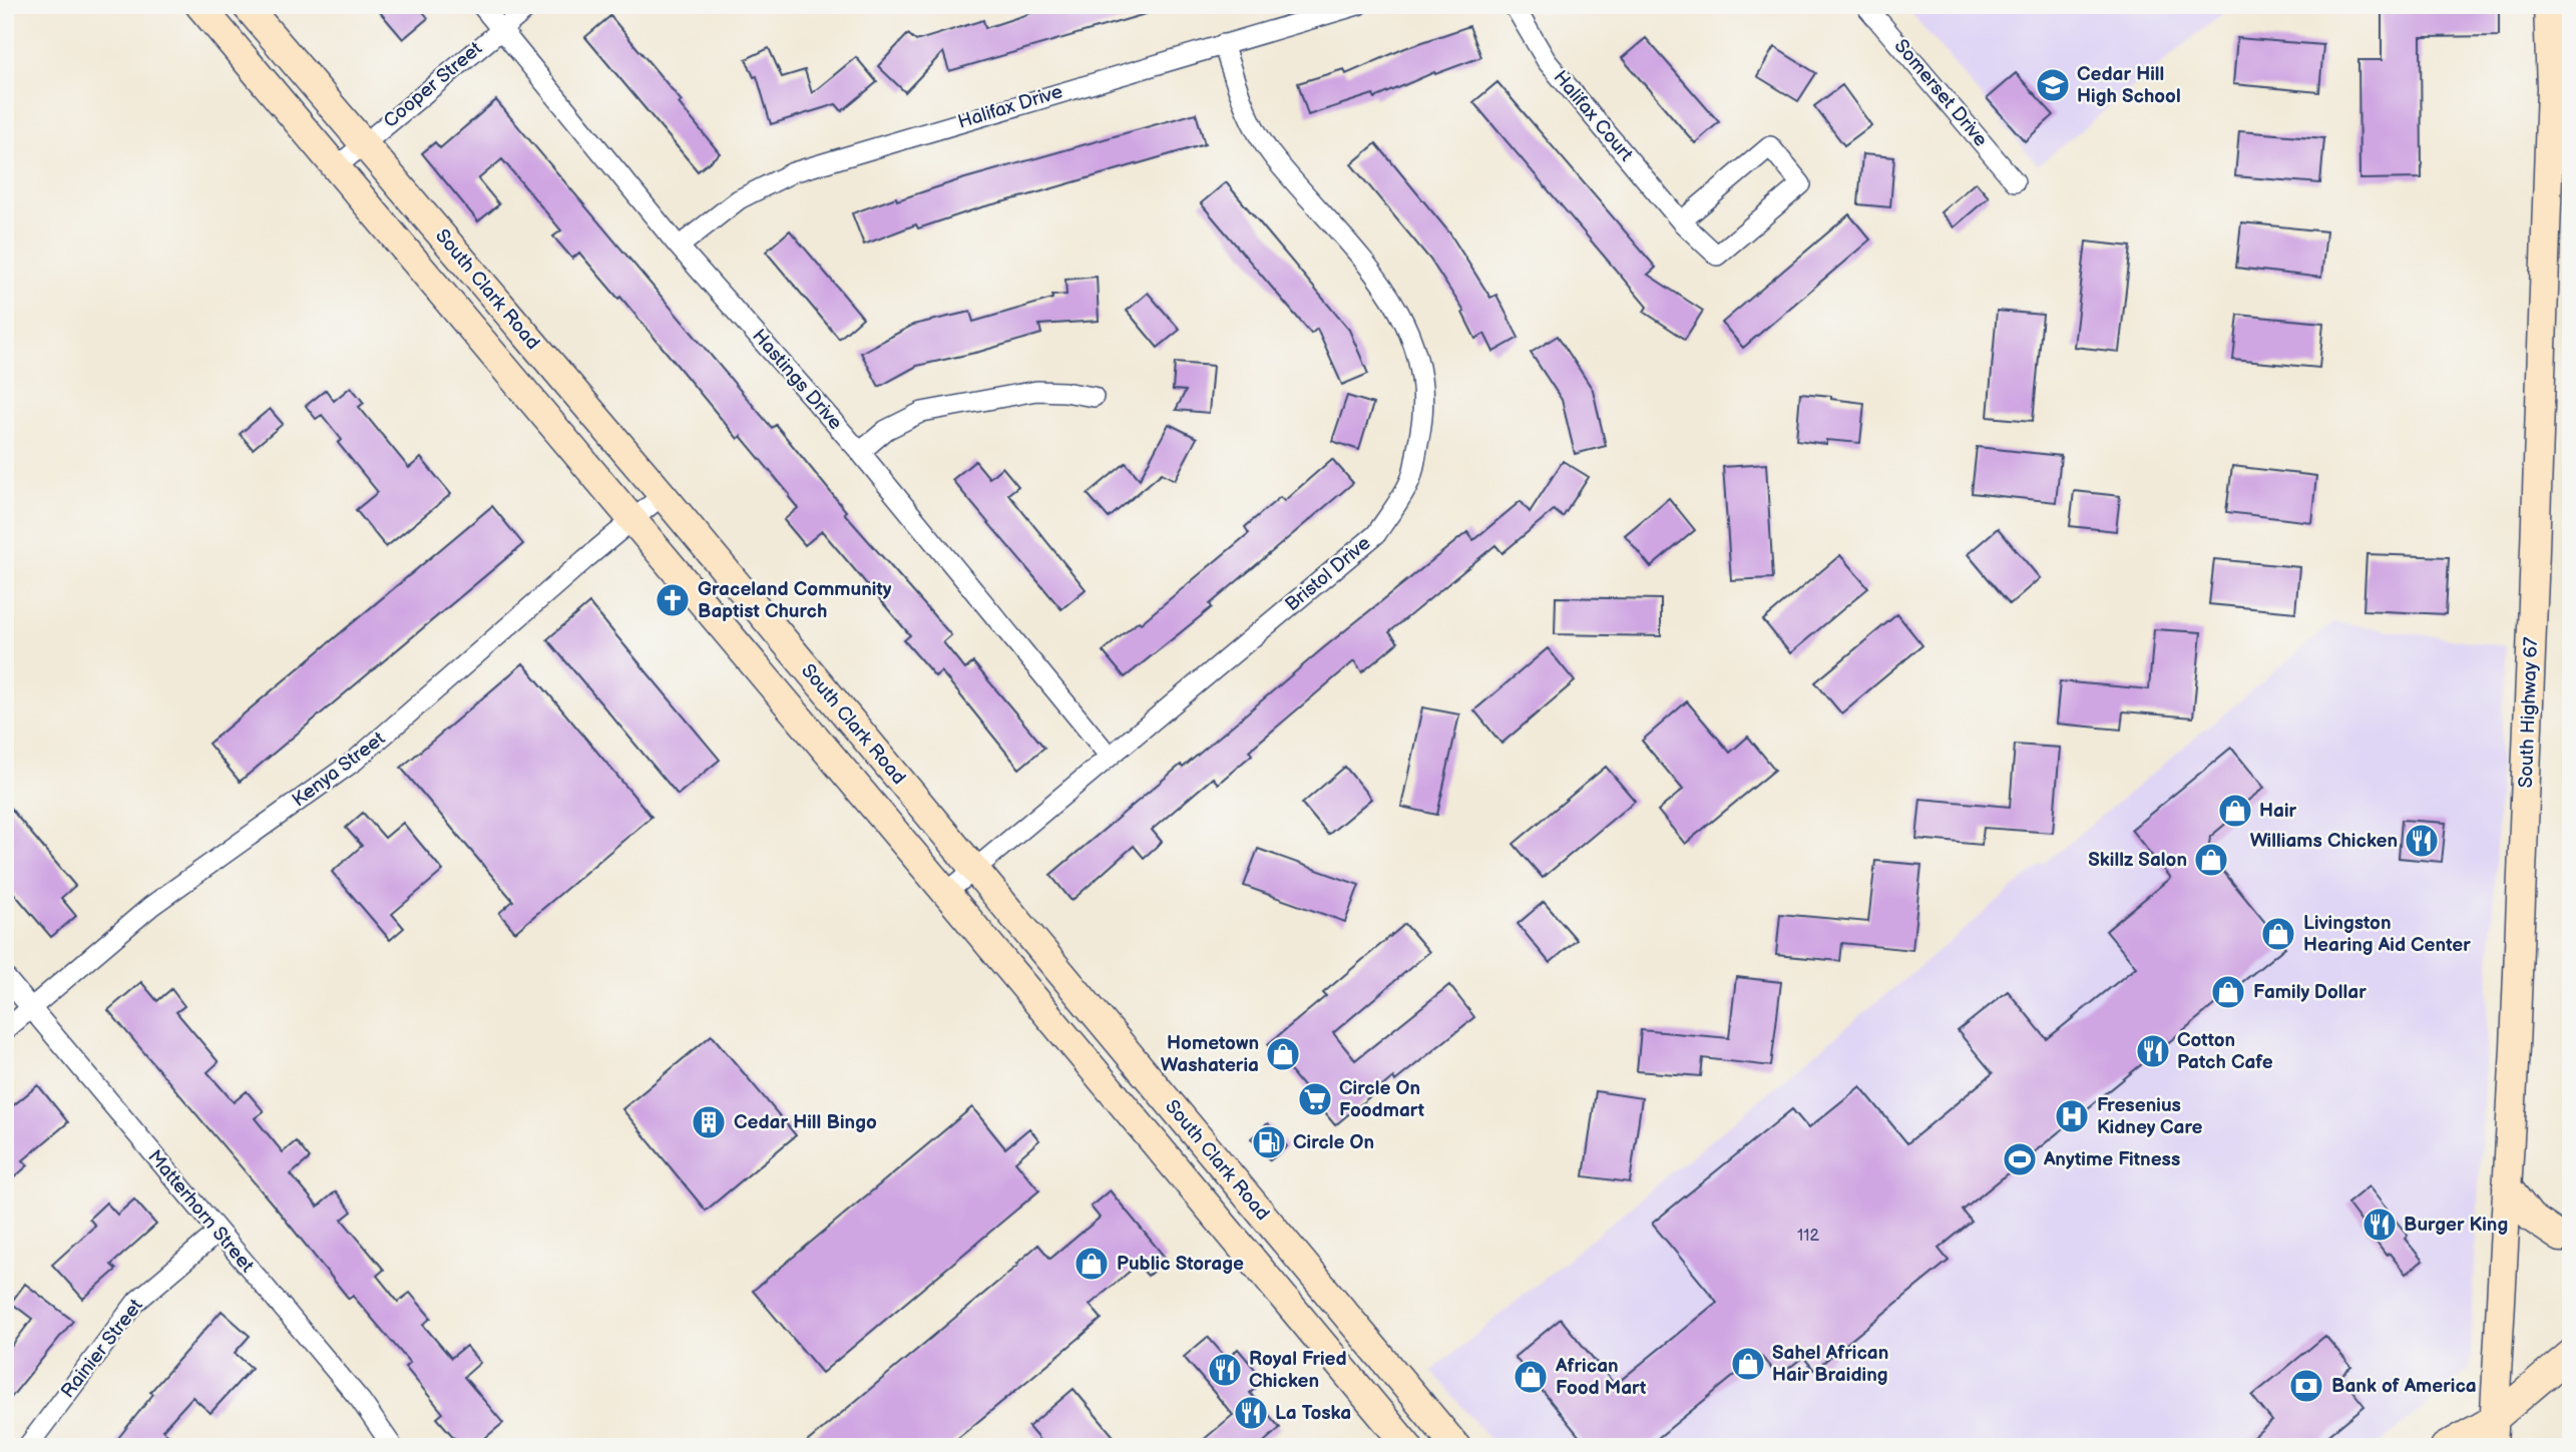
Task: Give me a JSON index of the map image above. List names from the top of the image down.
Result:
{
  "streets": {
    "main road": ["South Clark Road", "South Highway 67"],
    "street": [
      "Cooper Street",
      "Somerset Drive",
      "Halifax Drive",
      "Halifax Court",
      "Hastings Drive",
      "Bristol Drive",
      "Kenya Street",
      "Matterhorn Street",
      "Rainier Street"
    ]
  },
  "crossings": [
    ["Cooper Street", "South Clark Road"],
    ["Cooper Street", "Hastings Drive"],
    ["Halifax Drive", "Hastings Drive"],
    ["Halifax Drive", "Bristol Drive"],
    ["South Clark Road", "Bristol Drive"],
    ["South Clark Road", "Kenya Street"],
    ["Hastings Drive", "Bristol Drive"],
    ["Kenya Street", "Matterhorn Street"],
    ["Matterhorn Street", "Rainier Street"]
  ],
  "places": {
    "school or university": ["Cedar Hill High School"],
    "church": ["Graceland Community Baptist Church"],
    "shop": [
      "Hair",
      "Skillz Salon",
      "Livingston Hearing Aid Center",
      "Family Dollar",
      "Hometown Washateria",
      "Public Storage",
      "Sahel African Hair Braiding",
      "African Food Mart"
    ],
    "restaurant": [
      "Williams Chicken",
      "Cotton Patch Cafe",
      "Burger King",
      "Royal Fried Chicken",
      "La Toska"
    ],
    "supermarket": ["Circle On Foodmart"],
    "hospital": ["Fresenius Kidney Care"],
    "building": ["Cedar Hill Bingo"],
    "fuel station": ["Circle On"],
    "sports": ["Anytime Fitness"],
    "bank": ["Bank of America"]
  },
  "house_numbers": ["112"]
}
